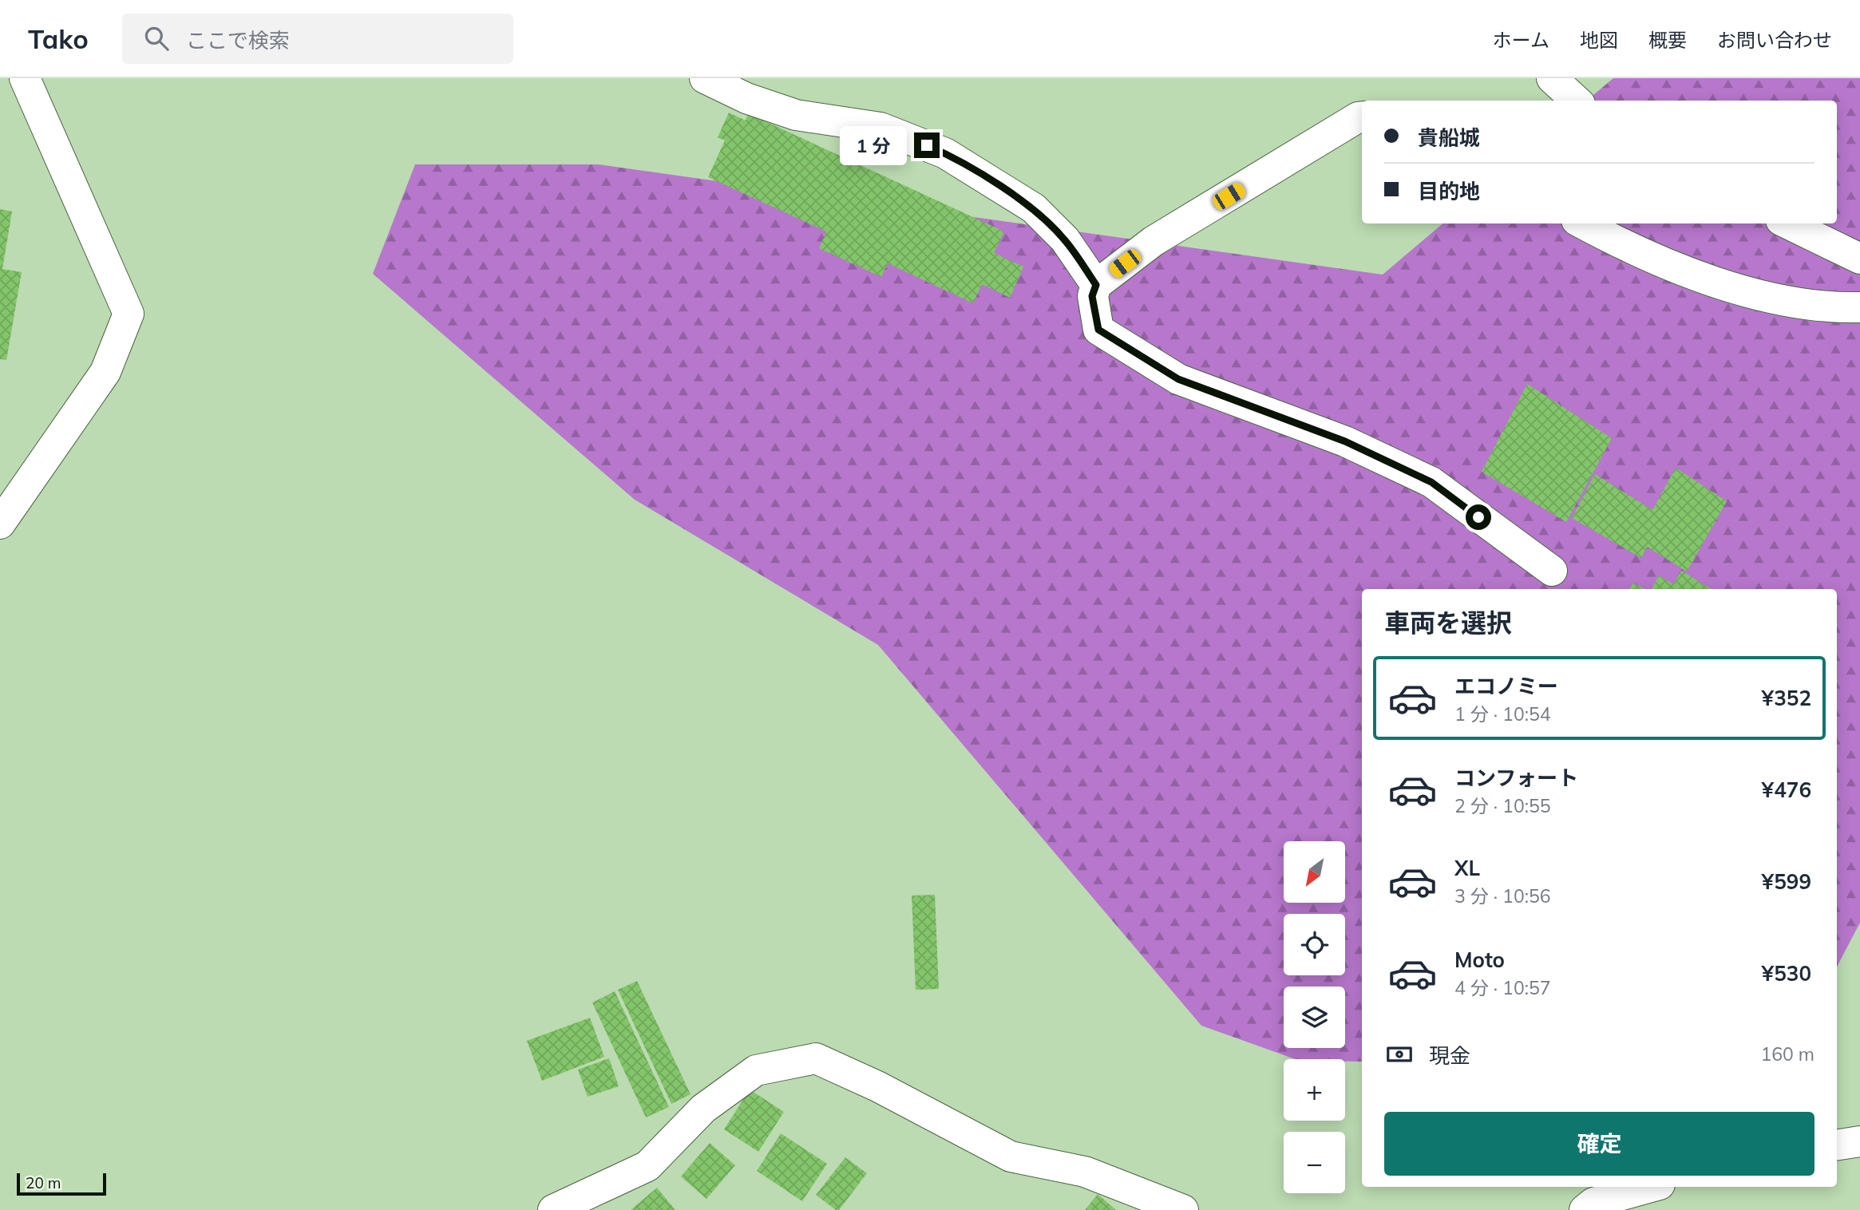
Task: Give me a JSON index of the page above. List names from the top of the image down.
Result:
{
  "scale_bar": "20 m",
  "north": "bottom left",
  "page": {
    "header": "Tako",
    "search": "ここで検索",
    "nav": [
      "ホーム",
      "地図",
      "概要",
      "お問い合わせ"
    ],
    "banner": ["貴船城", "目的地"],
    "bubble": "1 分",
    "heading": "車両を選択",
    "list": [
      {
        "name": "エコノミー",
        "note": "1 分 · 10:54",
        "value": "¥352"
      },
      {
        "name": "コンフォート",
        "note": "2 分 · 10:55",
        "value": "¥476"
      },
      {
        "name": "XL",
        "note": "3 分 · 10:56",
        "value": "¥599"
      },
      {
        "name": "Moto",
        "note": "4 分 · 10:57",
        "value": "¥530"
      }
    ],
    "map_buttons": ["+", "−"],
    "pay": ["現金", "160 m"],
    "buttons": "確定",
    "scale": "20 m"
  }
}
